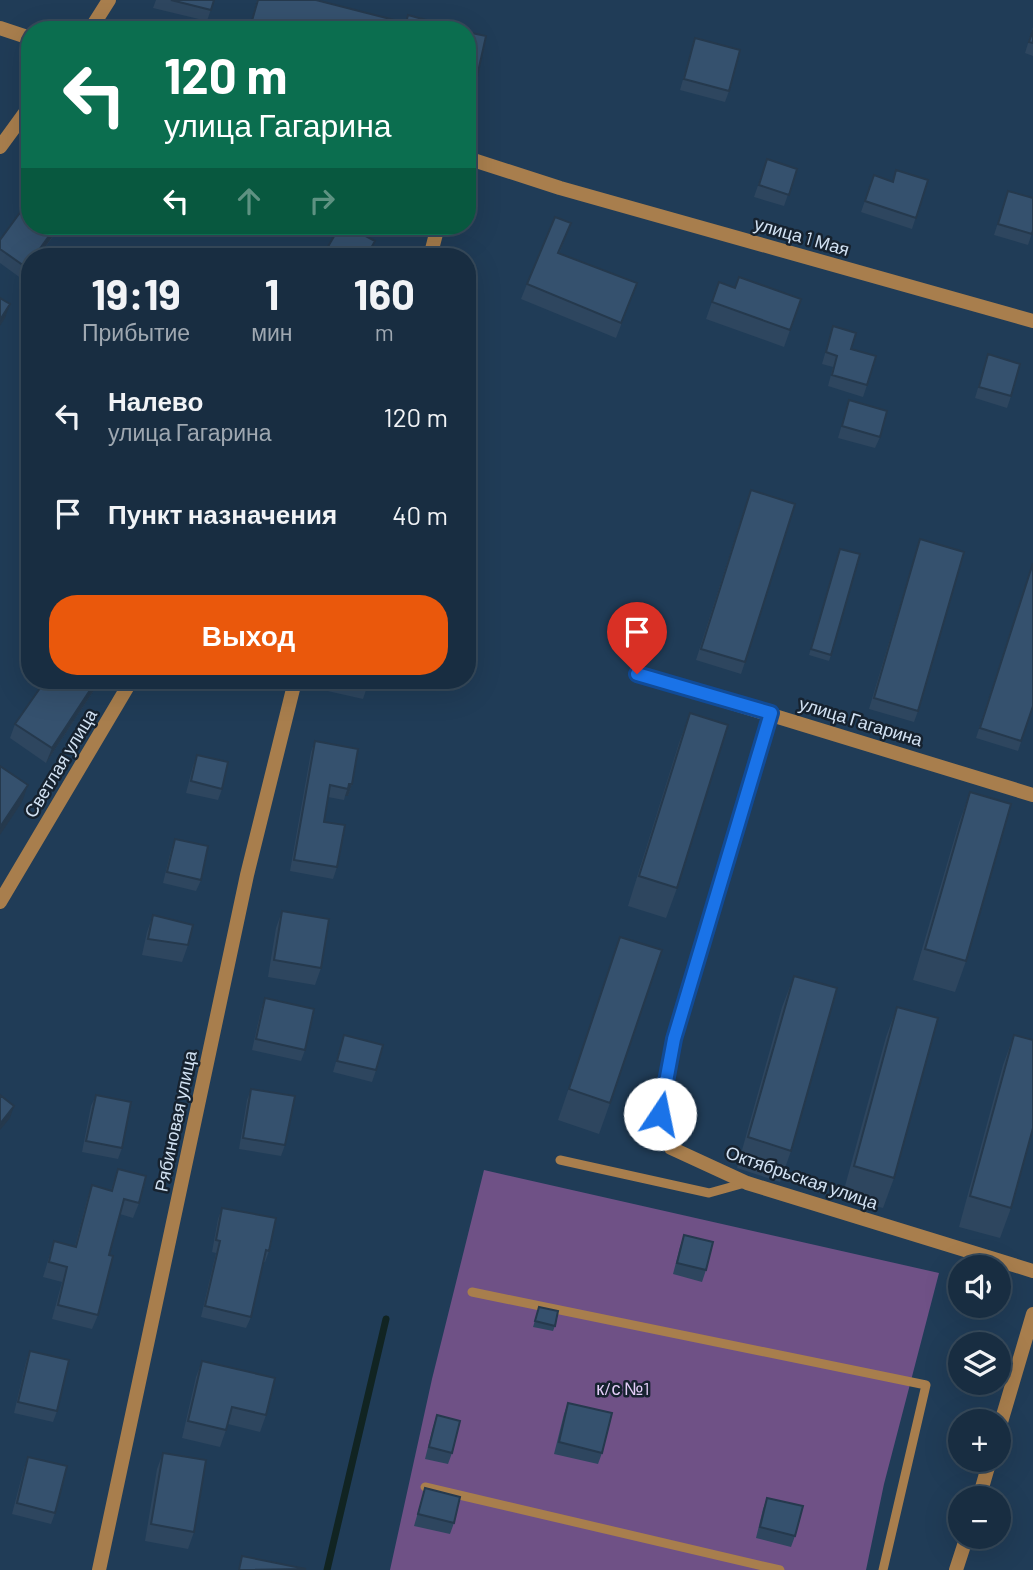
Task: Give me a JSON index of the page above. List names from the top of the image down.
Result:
{
  "streets": {
    "street": [
      "улица 1 Мая",
      "улица Гагарина",
      "Светлая улица",
      "Рябиновая улица",
      "Октябрьская улица"
    ]
  },
  "crossings": [
    ["улица Гагарина", "Октябрьская улица"]
  ],
  "parks": ["к/с №1"],
  "page": {
    "turn": ["120 m", "улица Гагарина"],
    "eta": [
      "19:19",
      "Прибытие",
      "1",
      "мин",
      "160",
      "m"
    ],
    "list": [
      {
        "name": "Налево",
        "note": "улица Гагарина",
        "value": "120 m"
      },
      {
        "name": "Пункт назначения",
        "value": "40 m"
      }
    ],
    "buttons": "Выход",
    "map_buttons": ["+", "−"]
  }
}
